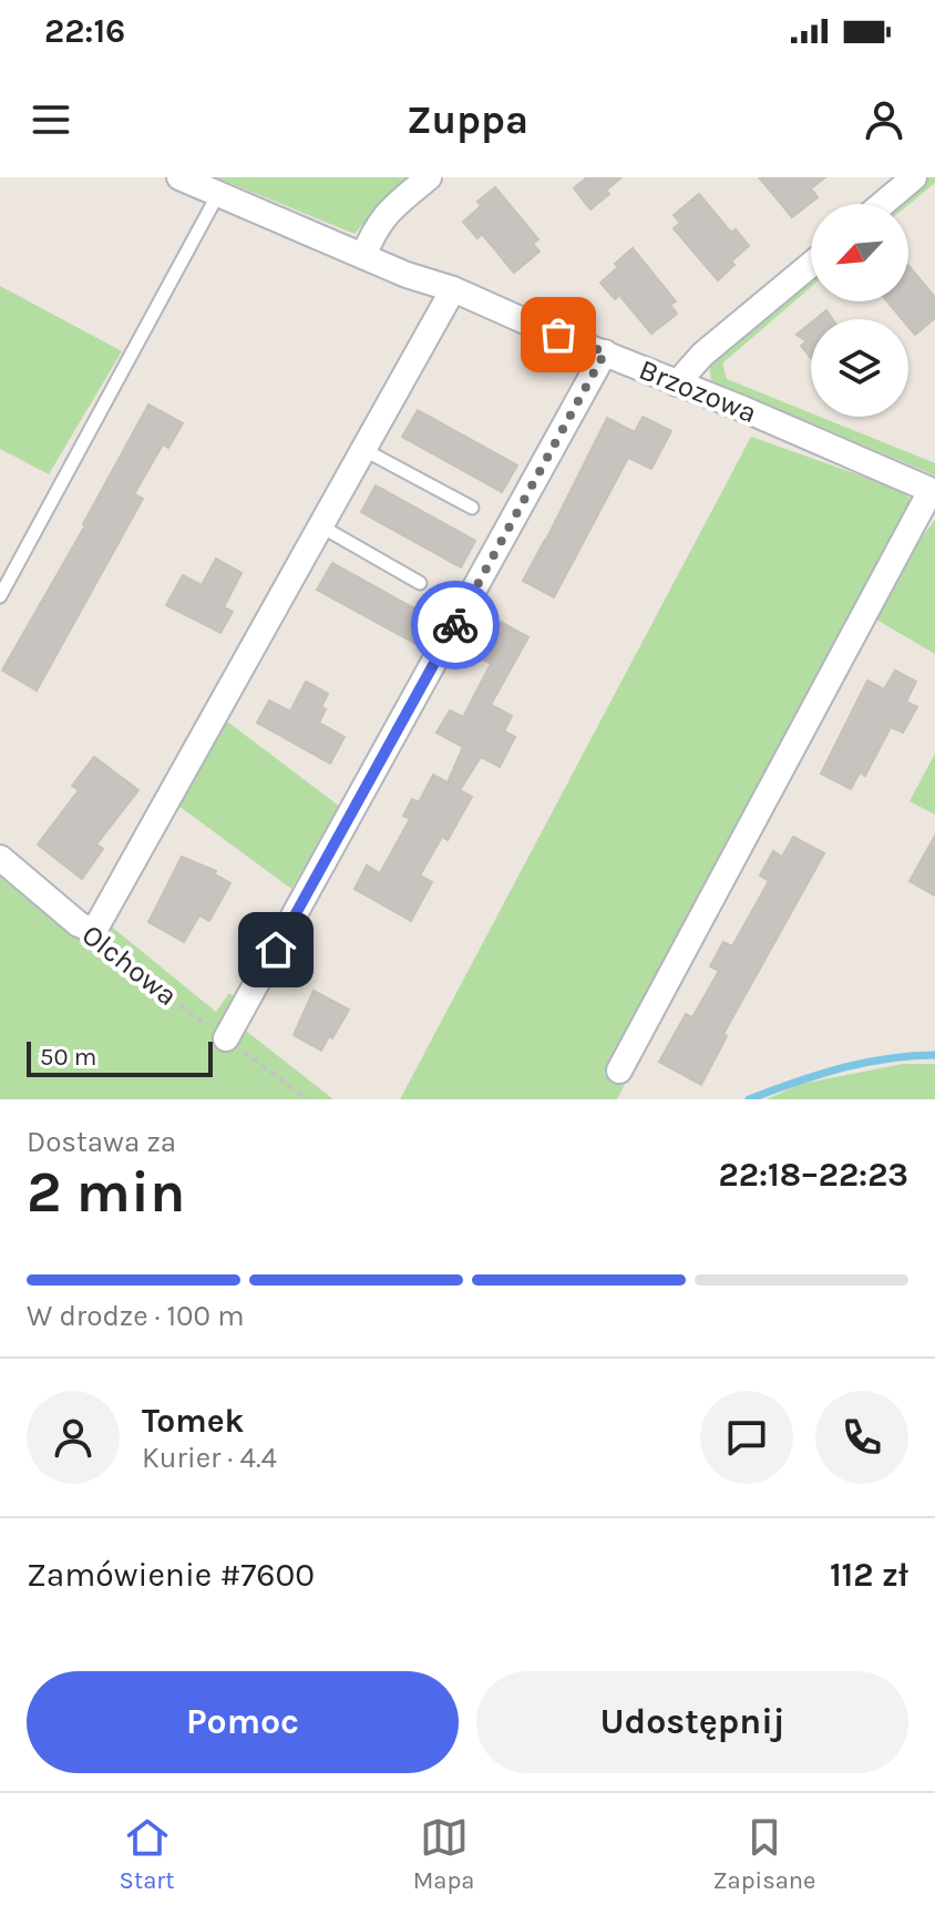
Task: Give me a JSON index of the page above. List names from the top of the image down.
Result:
{
  "streets": {
    "street": ["Brzozowa", "Olchowa"]
  },
  "scale_bar": "50 m",
  "north": "bottom left",
  "page": {
    "status": "22:16",
    "header": "Zuppa",
    "scale": "50 m",
    "heading": ["2 min", "Dostawa za", "22:18–22:23"],
    "panel": [
      "Tomek",
      "Kurier · 4.4",
      "Zamówienie #7600",
      "112 zł"
    ],
    "bar": "W drodze · 100 m",
    "buttons": ["Pomoc", "Udostępnij"],
    "tabs": ["Start", "Mapa", "Zapisane"]
  }
}
